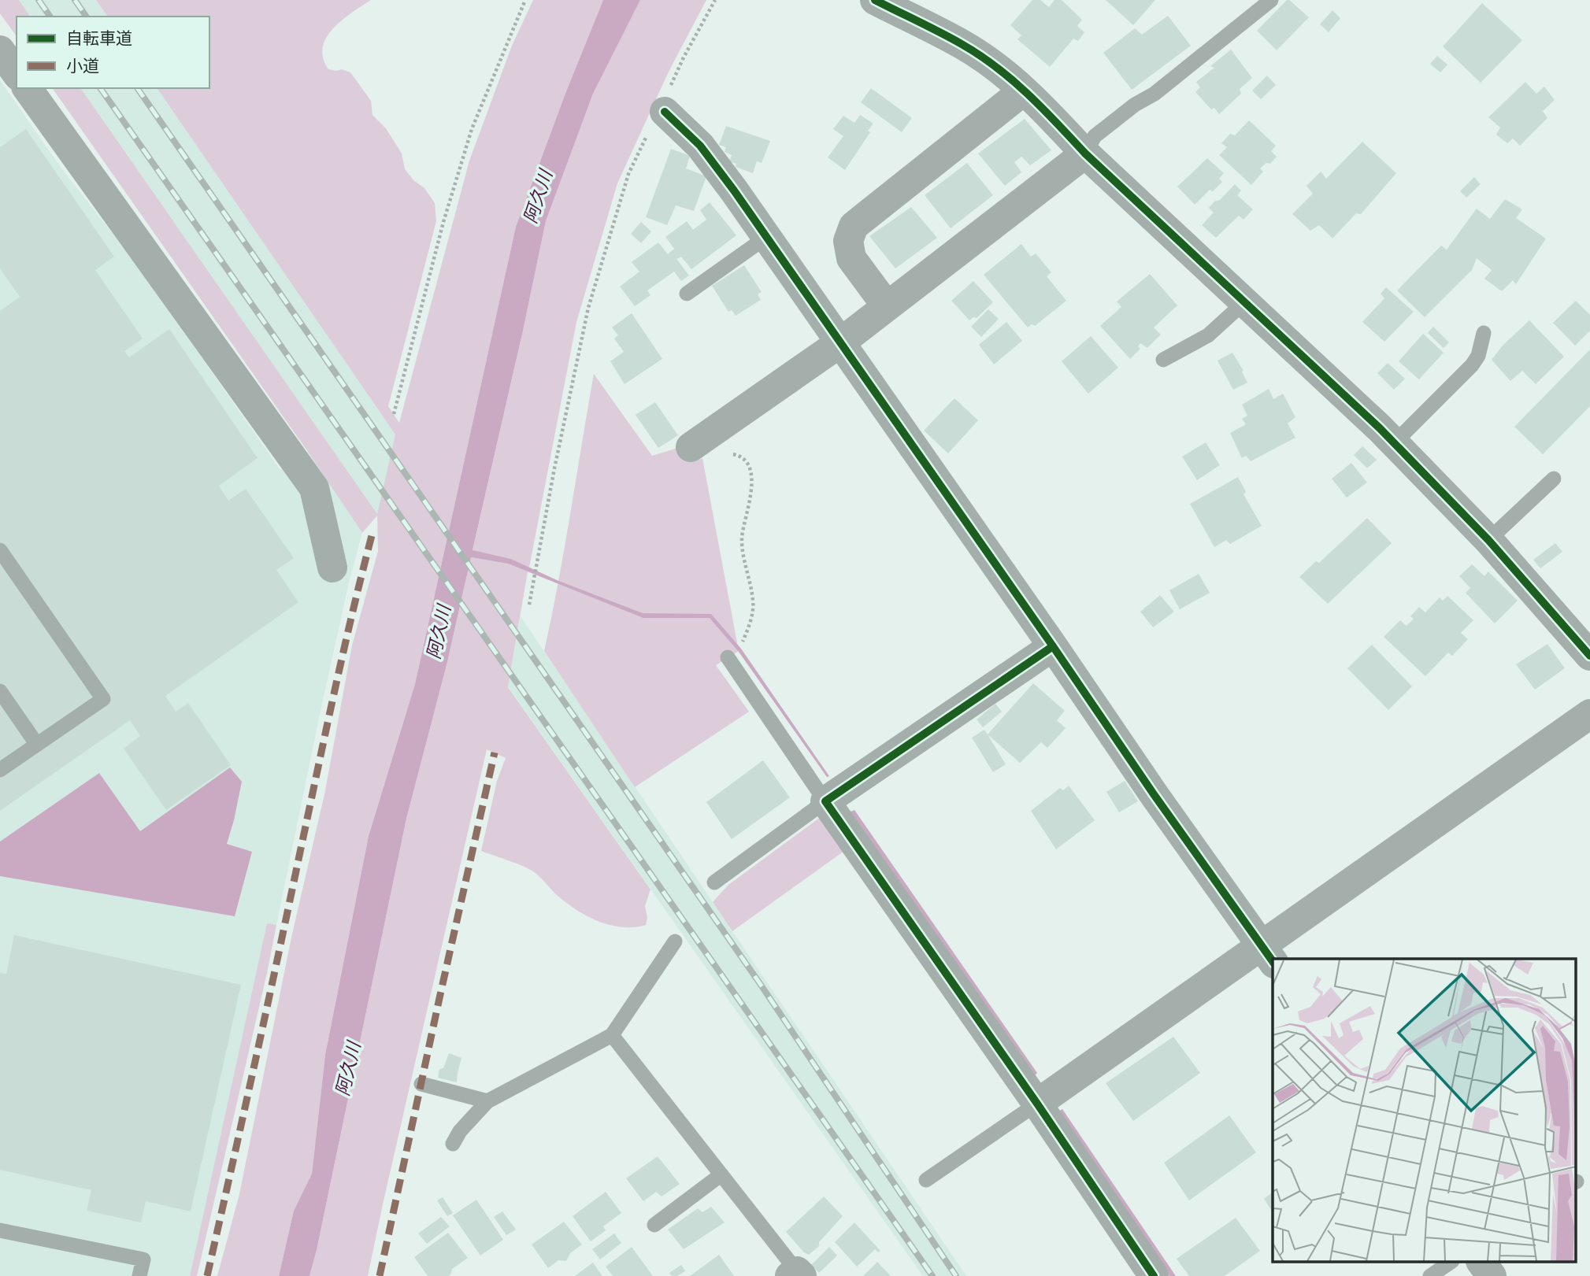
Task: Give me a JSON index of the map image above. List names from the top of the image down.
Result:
{
  "water": ["阿久川"],
  "legend": ["自転車道", "小道"]
}
